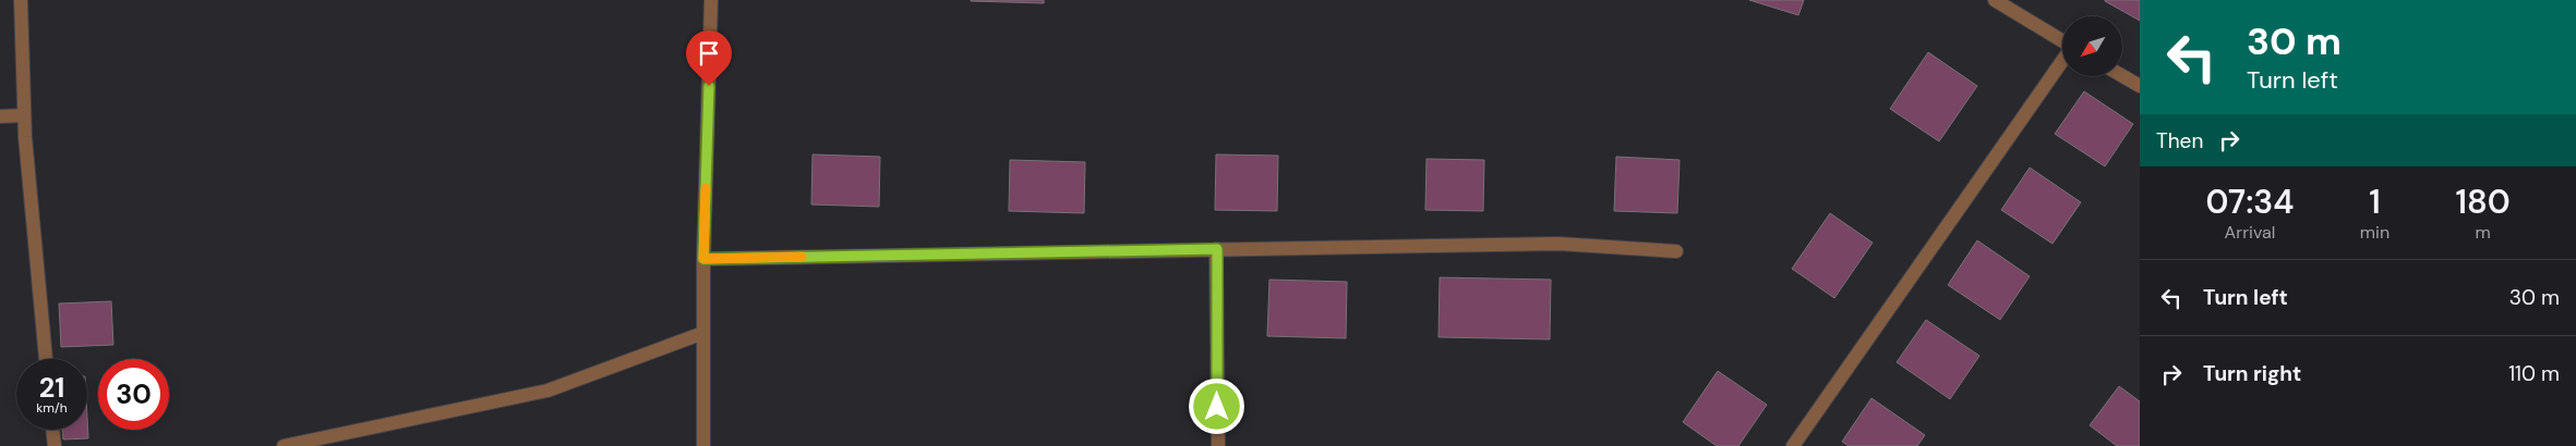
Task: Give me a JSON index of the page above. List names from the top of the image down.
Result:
{
  "north": "bottom left",
  "page": {
    "turn": ["30 m", "Turn left"],
    "then": "Then",
    "eta": [
      "07:34",
      "Arrival",
      "1",
      "min",
      "180",
      "m"
    ],
    "list": [
      {
        "name": "Turn left",
        "value": "30 m"
      },
      {
        "name": "Turn right",
        "value": "110 m"
      }
    ],
    "speed": "21 km/h",
    "limit": "30"
  }
}
